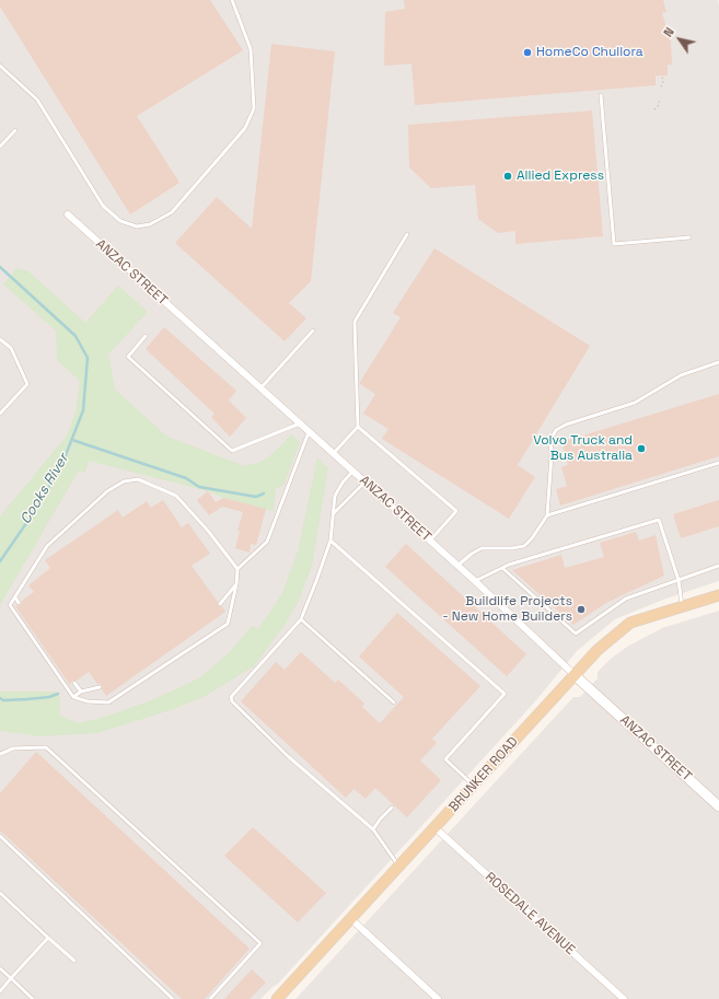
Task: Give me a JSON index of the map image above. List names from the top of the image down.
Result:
{
  "streets": {
    "main road": ["BRUNKER ROAD"],
    "street": ["ANZAC STREET", "ROSEDALE AVENUE"]
  },
  "crossings": [
    ["ANZAC STREET", "BRUNKER ROAD"],
    ["BRUNKER ROAD", "ROSEDALE AVENUE"]
  ],
  "water": ["Cooks River"],
  "places": [
    "HomeCo Chullora",
    "Allied Express",
    "Volvo Truck and Bus Australia",
    "Buildlife Projects - New Home Builders"
  ],
  "north": "top left"
}
